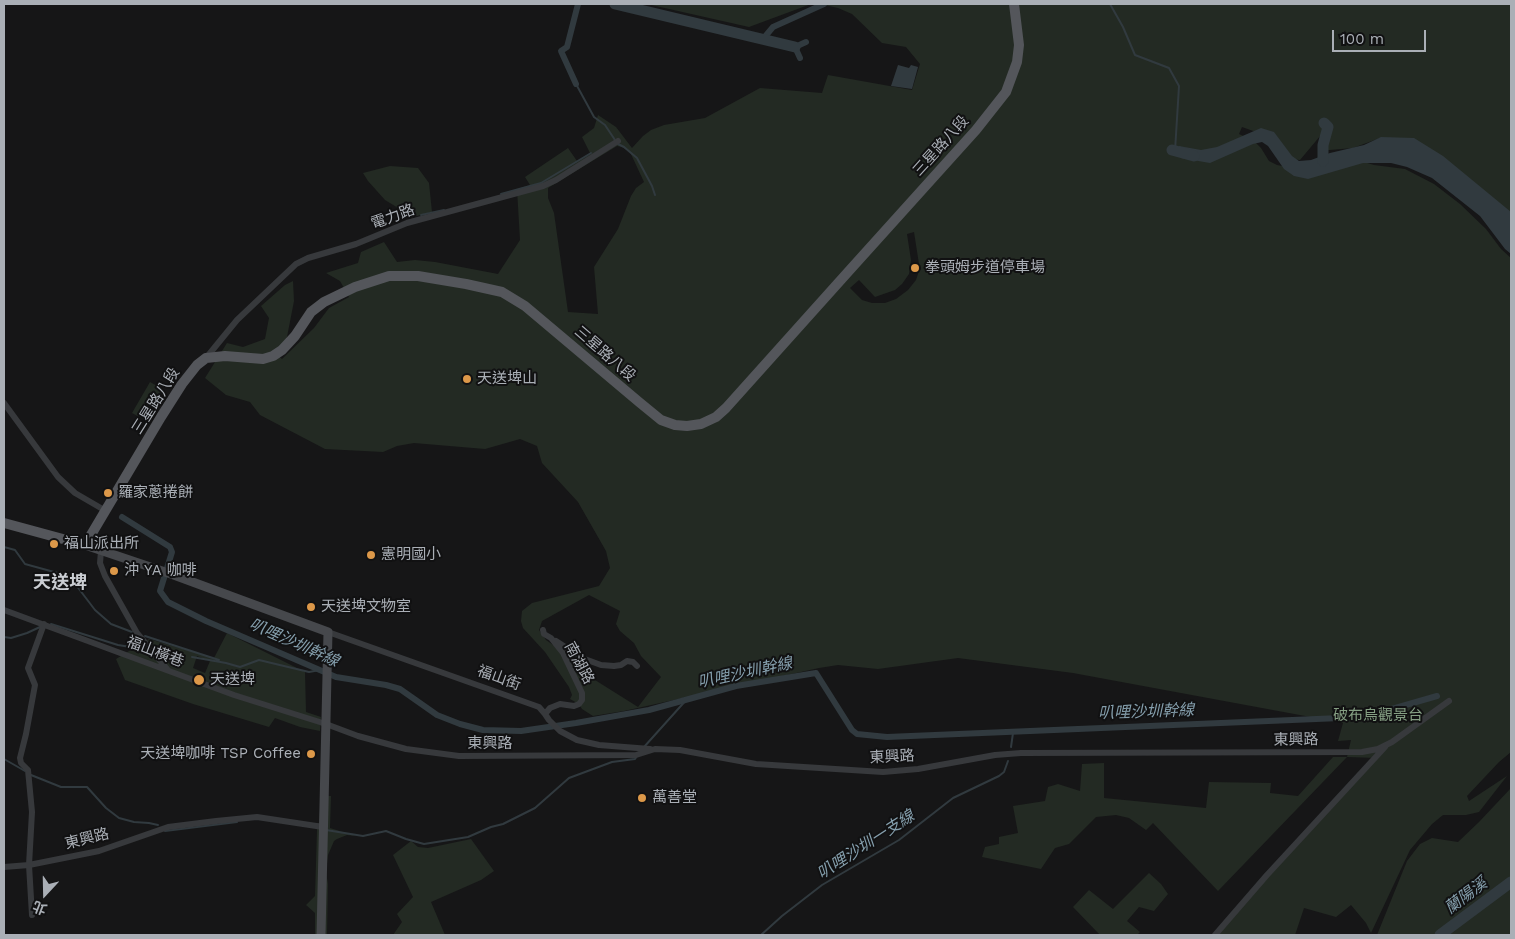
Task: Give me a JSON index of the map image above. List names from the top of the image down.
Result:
{
  "streets": {
    "main road": ["三星路八段"],
    "street": [
      "電力路",
      "福山橫巷",
      "南湖路",
      "福山街",
      "東興路"
    ]
  },
  "crossings": [
    ["三星路八段", "電力路"],
    ["三星路八段", "福山街"],
    ["福山橫巷", "東興路"],
    ["南湖路", "福山街"],
    ["福山街", "東興路"]
  ],
  "districts": ["天送埤"],
  "water": ["叭哩沙圳幹線", "叭哩沙圳一支線", "蘭陽溪"],
  "parks": ["破布烏觀景台"],
  "places": [
    "拳頭姆步道停車場",
    "天送埤山",
    "羅家蔥捲餅",
    "福山派出所",
    "憲明國小",
    "沖 YA 咖啡",
    "天送埤文物室",
    "天送埤",
    "天送埤咖啡 TSP Coffee",
    "萬善堂"
  ],
  "scale_bar": "100 m",
  "north": "bottom"
}
